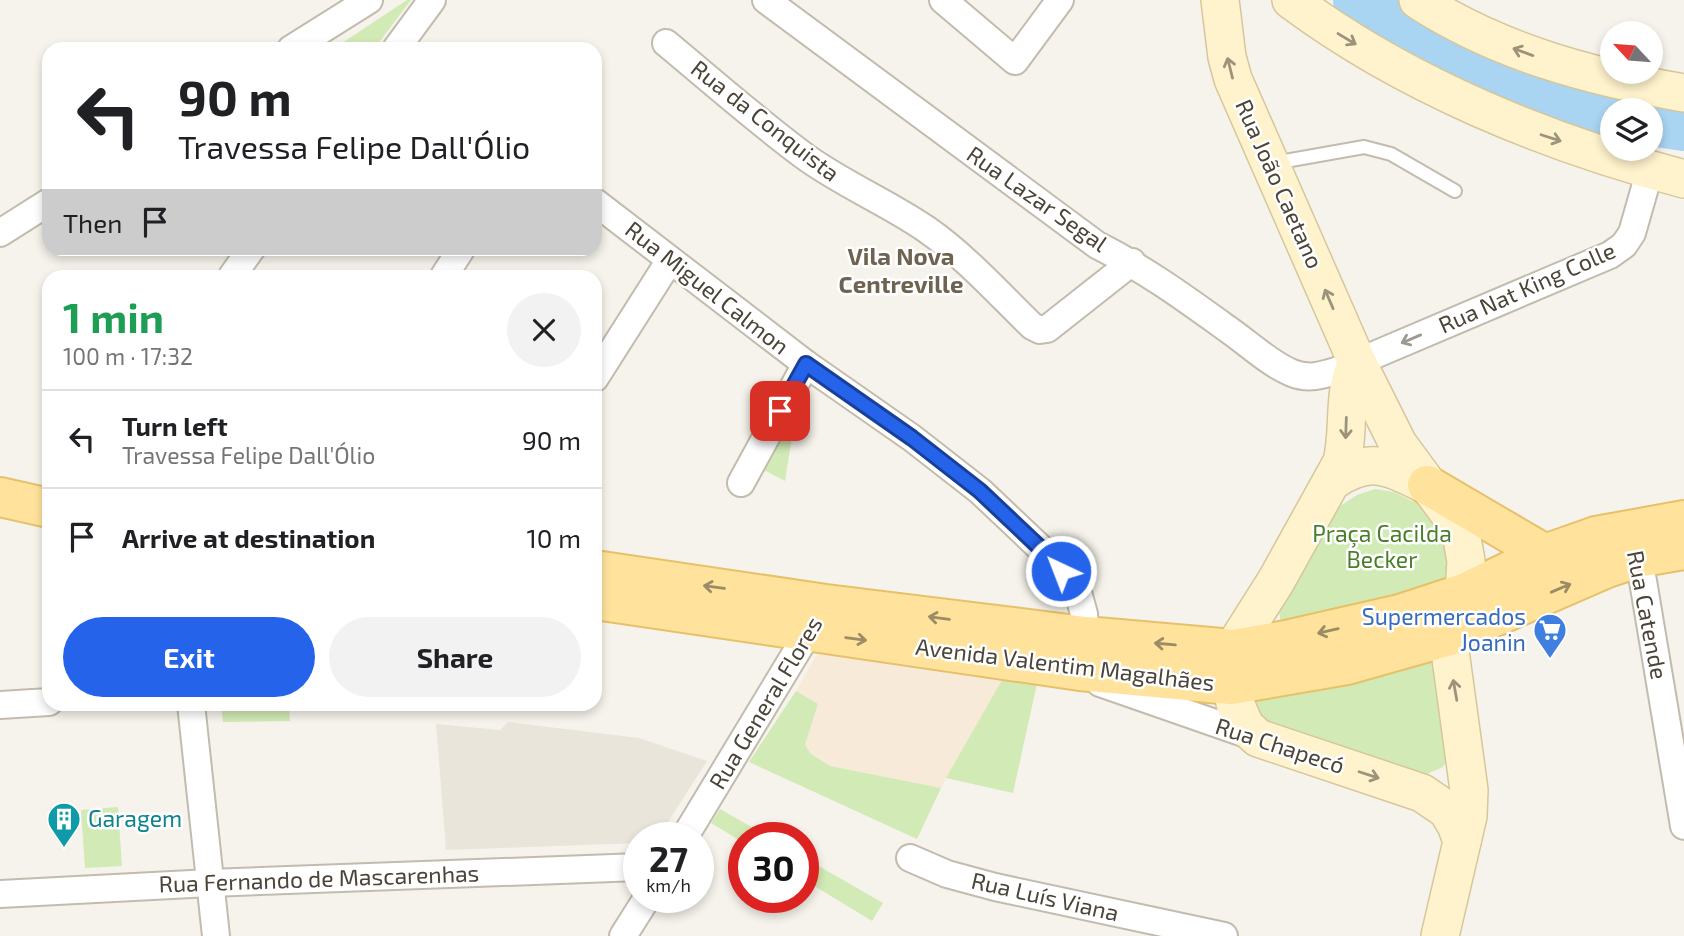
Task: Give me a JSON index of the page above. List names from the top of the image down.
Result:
{
  "streets": {
    "main road": ["Avenida Valentim Magalhães"],
    "street": [
      "Rua da Conquista",
      "Rua João Caetano",
      "Rua Lazar Segal",
      "Rua Miguel Calmon",
      "Rua Nat King Colle",
      "Rua Catende",
      "Rua General Flores",
      "Rua Chapecó",
      "Rua Fernando de Mascarenhas",
      "Rua Luís Viana"
    ]
  },
  "crossings": [
    ["Rua da Conquista", "Rua Lazar Segal"],
    ["Rua João Caetano", "Rua Lazar Segal"],
    ["Rua João Caetano", "Rua Nat King Colle"],
    ["Rua João Caetano", "Avenida Valentim Magalhães"],
    ["Rua Lazar Segal", "Rua Nat King Colle"],
    ["Rua Miguel Calmon", "Avenida Valentim Magalhães"],
    ["Rua Miguel Calmon", "Rua Chapecó"],
    ["Rua Catende", "Avenida Valentim Magalhães"],
    ["Avenida Valentim Magalhães", "Rua General Flores"],
    ["Avenida Valentim Magalhães", "Rua Chapecó"]
  ],
  "one_way": ["Rua João Caetano", "Rua Nat King Colle", "Rua Chapecó"],
  "districts": ["Vila Nova Centreville"],
  "parks": ["Praça Cacilda Becker"],
  "places": {
    "supermarket": ["Supermercados Joanin"],
    "building": ["Garagem"]
  },
  "north": "top left",
  "page": {
    "turn": ["90 m", "Travessa Felipe Dall'Ólio"],
    "then": "Then",
    "heading": ["1 min", "100 m · 17:32"],
    "list": [
      {
        "name": "Turn left",
        "note": "Travessa Felipe Dall'Ólio",
        "value": "90 m"
      },
      {
        "name": "Arrive at destination",
        "value": "10 m"
      }
    ],
    "buttons": ["Exit", "Share"],
    "speed": "27 km/h",
    "limit": "30"
  }
}
